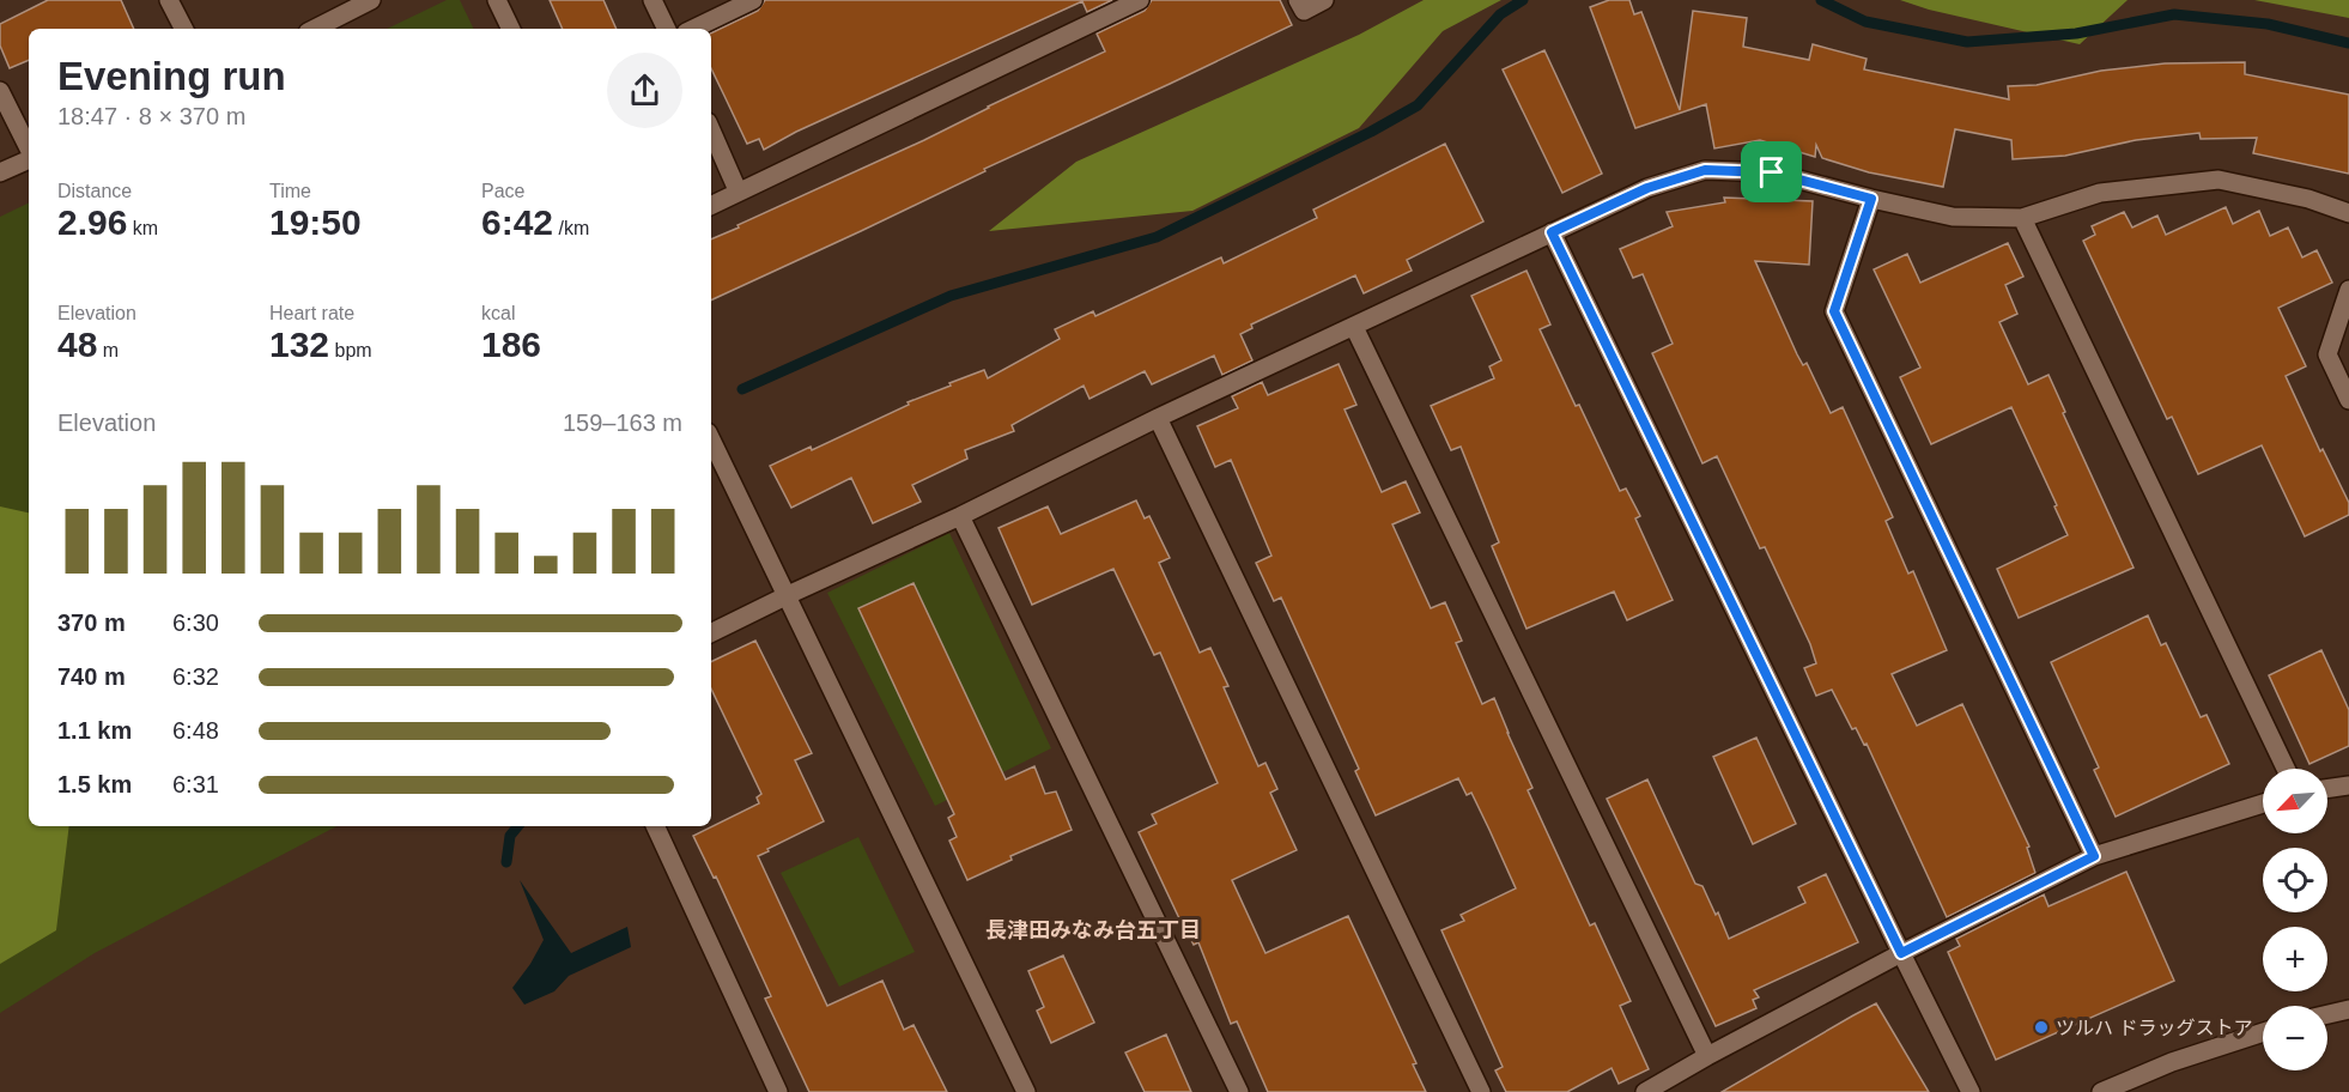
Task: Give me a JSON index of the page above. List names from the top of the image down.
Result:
{
  "districts": ["長津田みなみ台五丁目"],
  "places": ["ツルハ ドラッグストア"],
  "north": "bottom left",
  "page": {
    "heading": ["Evening run", "18:47 · 8 × 370 m"],
    "stats": [
      ["Distance", "2.96 km"],
      ["Time", "19:50"],
      ["Pace", "6:42 /km"],
      ["Elevation", "48 m"],
      ["Heart rate", "132 bpm"],
      ["kcal", "186"]
    ],
    "chart": ["Elevation", "159–163 m"],
    "list": [
      {
        "name": "370 m",
        "note": "6:30"
      },
      {
        "name": "740 m",
        "note": "6:32"
      },
      {
        "name": "1.1 km",
        "note": "6:48"
      },
      {
        "name": "1.5 km",
        "note": "6:31"
      }
    ],
    "map_buttons": ["+", "−"]
  }
}
